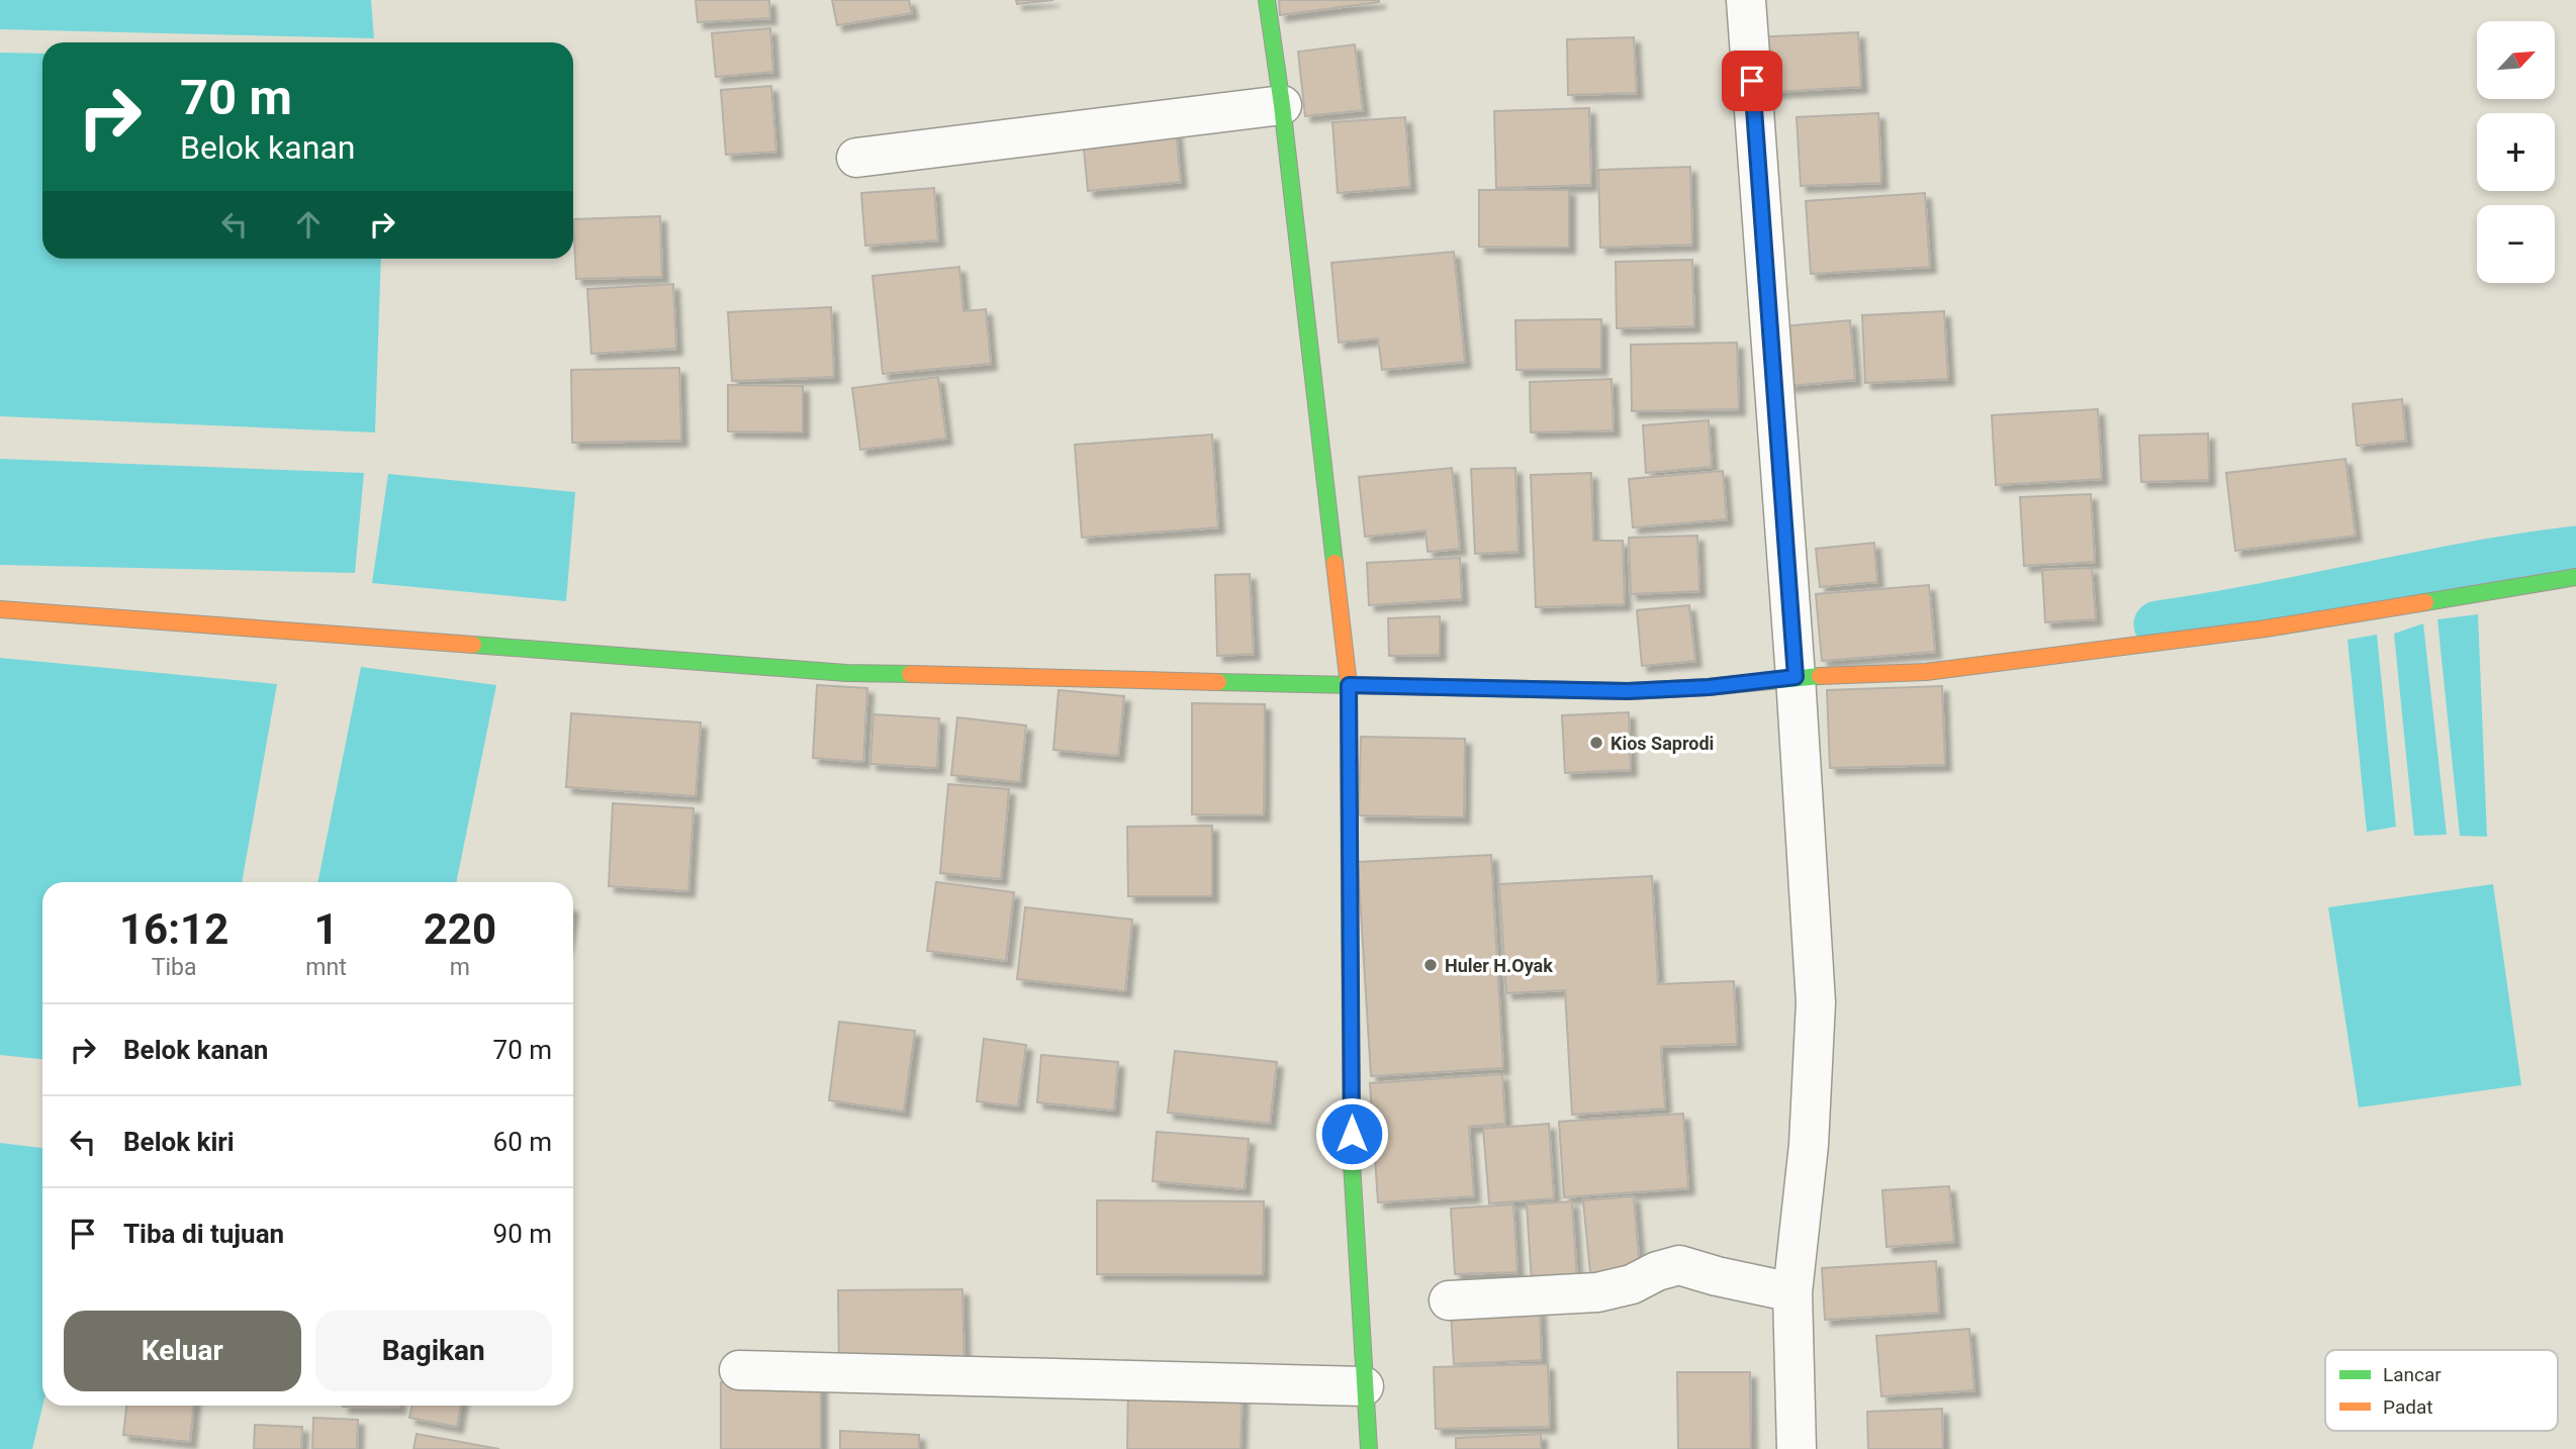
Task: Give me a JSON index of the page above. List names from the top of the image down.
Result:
{
  "places": ["Kios Saprodi", "Huler H.Oyak"],
  "legend": ["Lancar", "Padat"],
  "north": "top right",
  "page": {
    "map_buttons": ["+", "−"],
    "turn": ["70 m", "Belok kanan"],
    "eta": [
      "16:12",
      "Tiba",
      "1",
      "mnt",
      "220",
      "m"
    ],
    "list": [
      {
        "name": "Belok kanan",
        "value": "70 m"
      },
      {
        "name": "Belok kiri",
        "value": "60 m"
      },
      {
        "name": "Tiba di tujuan",
        "value": "90 m"
      }
    ],
    "buttons": ["Keluar", "Bagikan"]
  }
}
